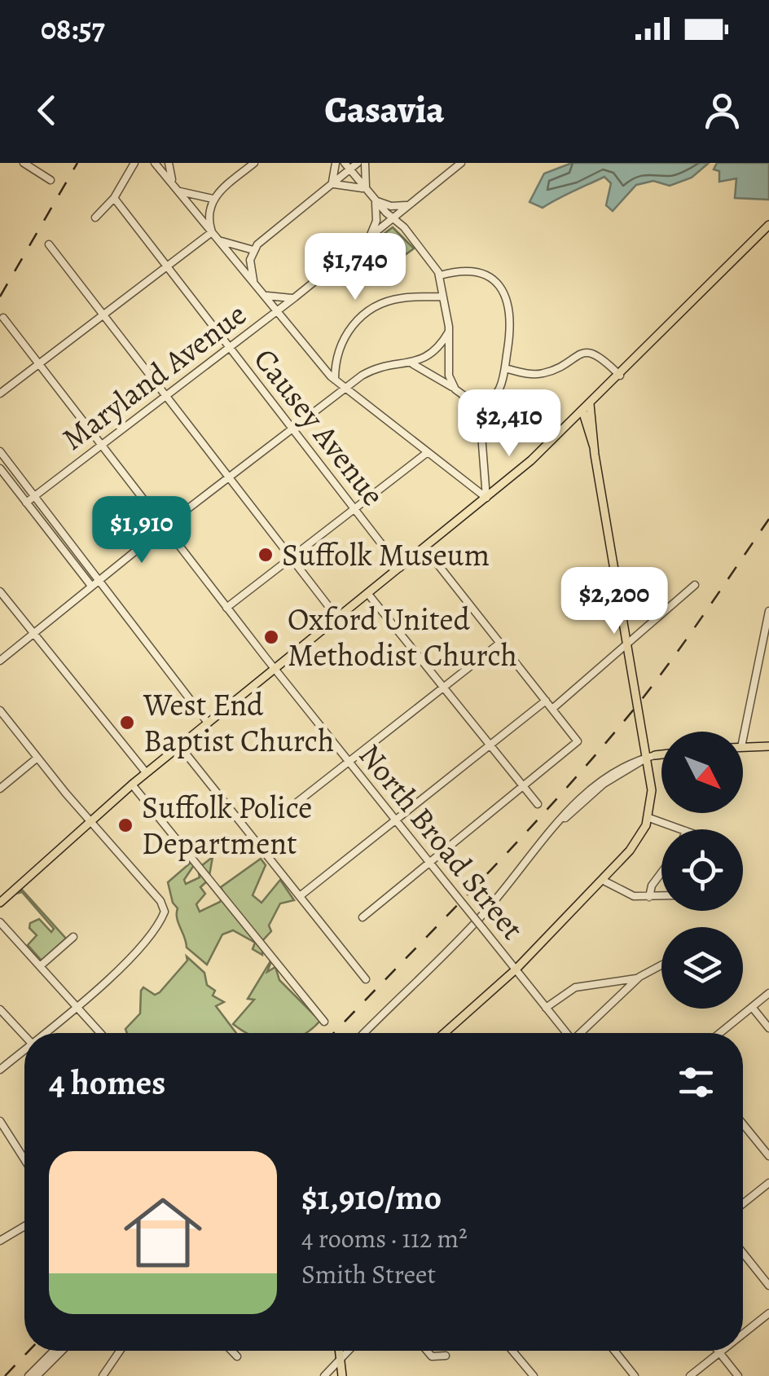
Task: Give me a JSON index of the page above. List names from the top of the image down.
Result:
{
  "streets": {
    "street": ["Maryland Avenue", "Causey Avenue", "North Broad Street"]
  },
  "crossings": [
    ["Maryland Avenue", "Causey Avenue"],
    ["Maryland Avenue", "North Broad Street"]
  ],
  "places": [
    "Suffolk Museum",
    "Oxford United Methodist Church",
    "West End Baptist Church",
    "Suffolk Police Department"
  ],
  "north": "bottom right",
  "page": {
    "status": "08:57",
    "header": "Casavia",
    "price": [
      "$1,740",
      "$2,410",
      "$1,910",
      "$2,200"
    ],
    "heading": "4 homes",
    "list": [
      {
        "name": "$1,910/mo",
        "note": "4 rooms · 112 m² · Smith Street"
      }
    ]
  }
}
